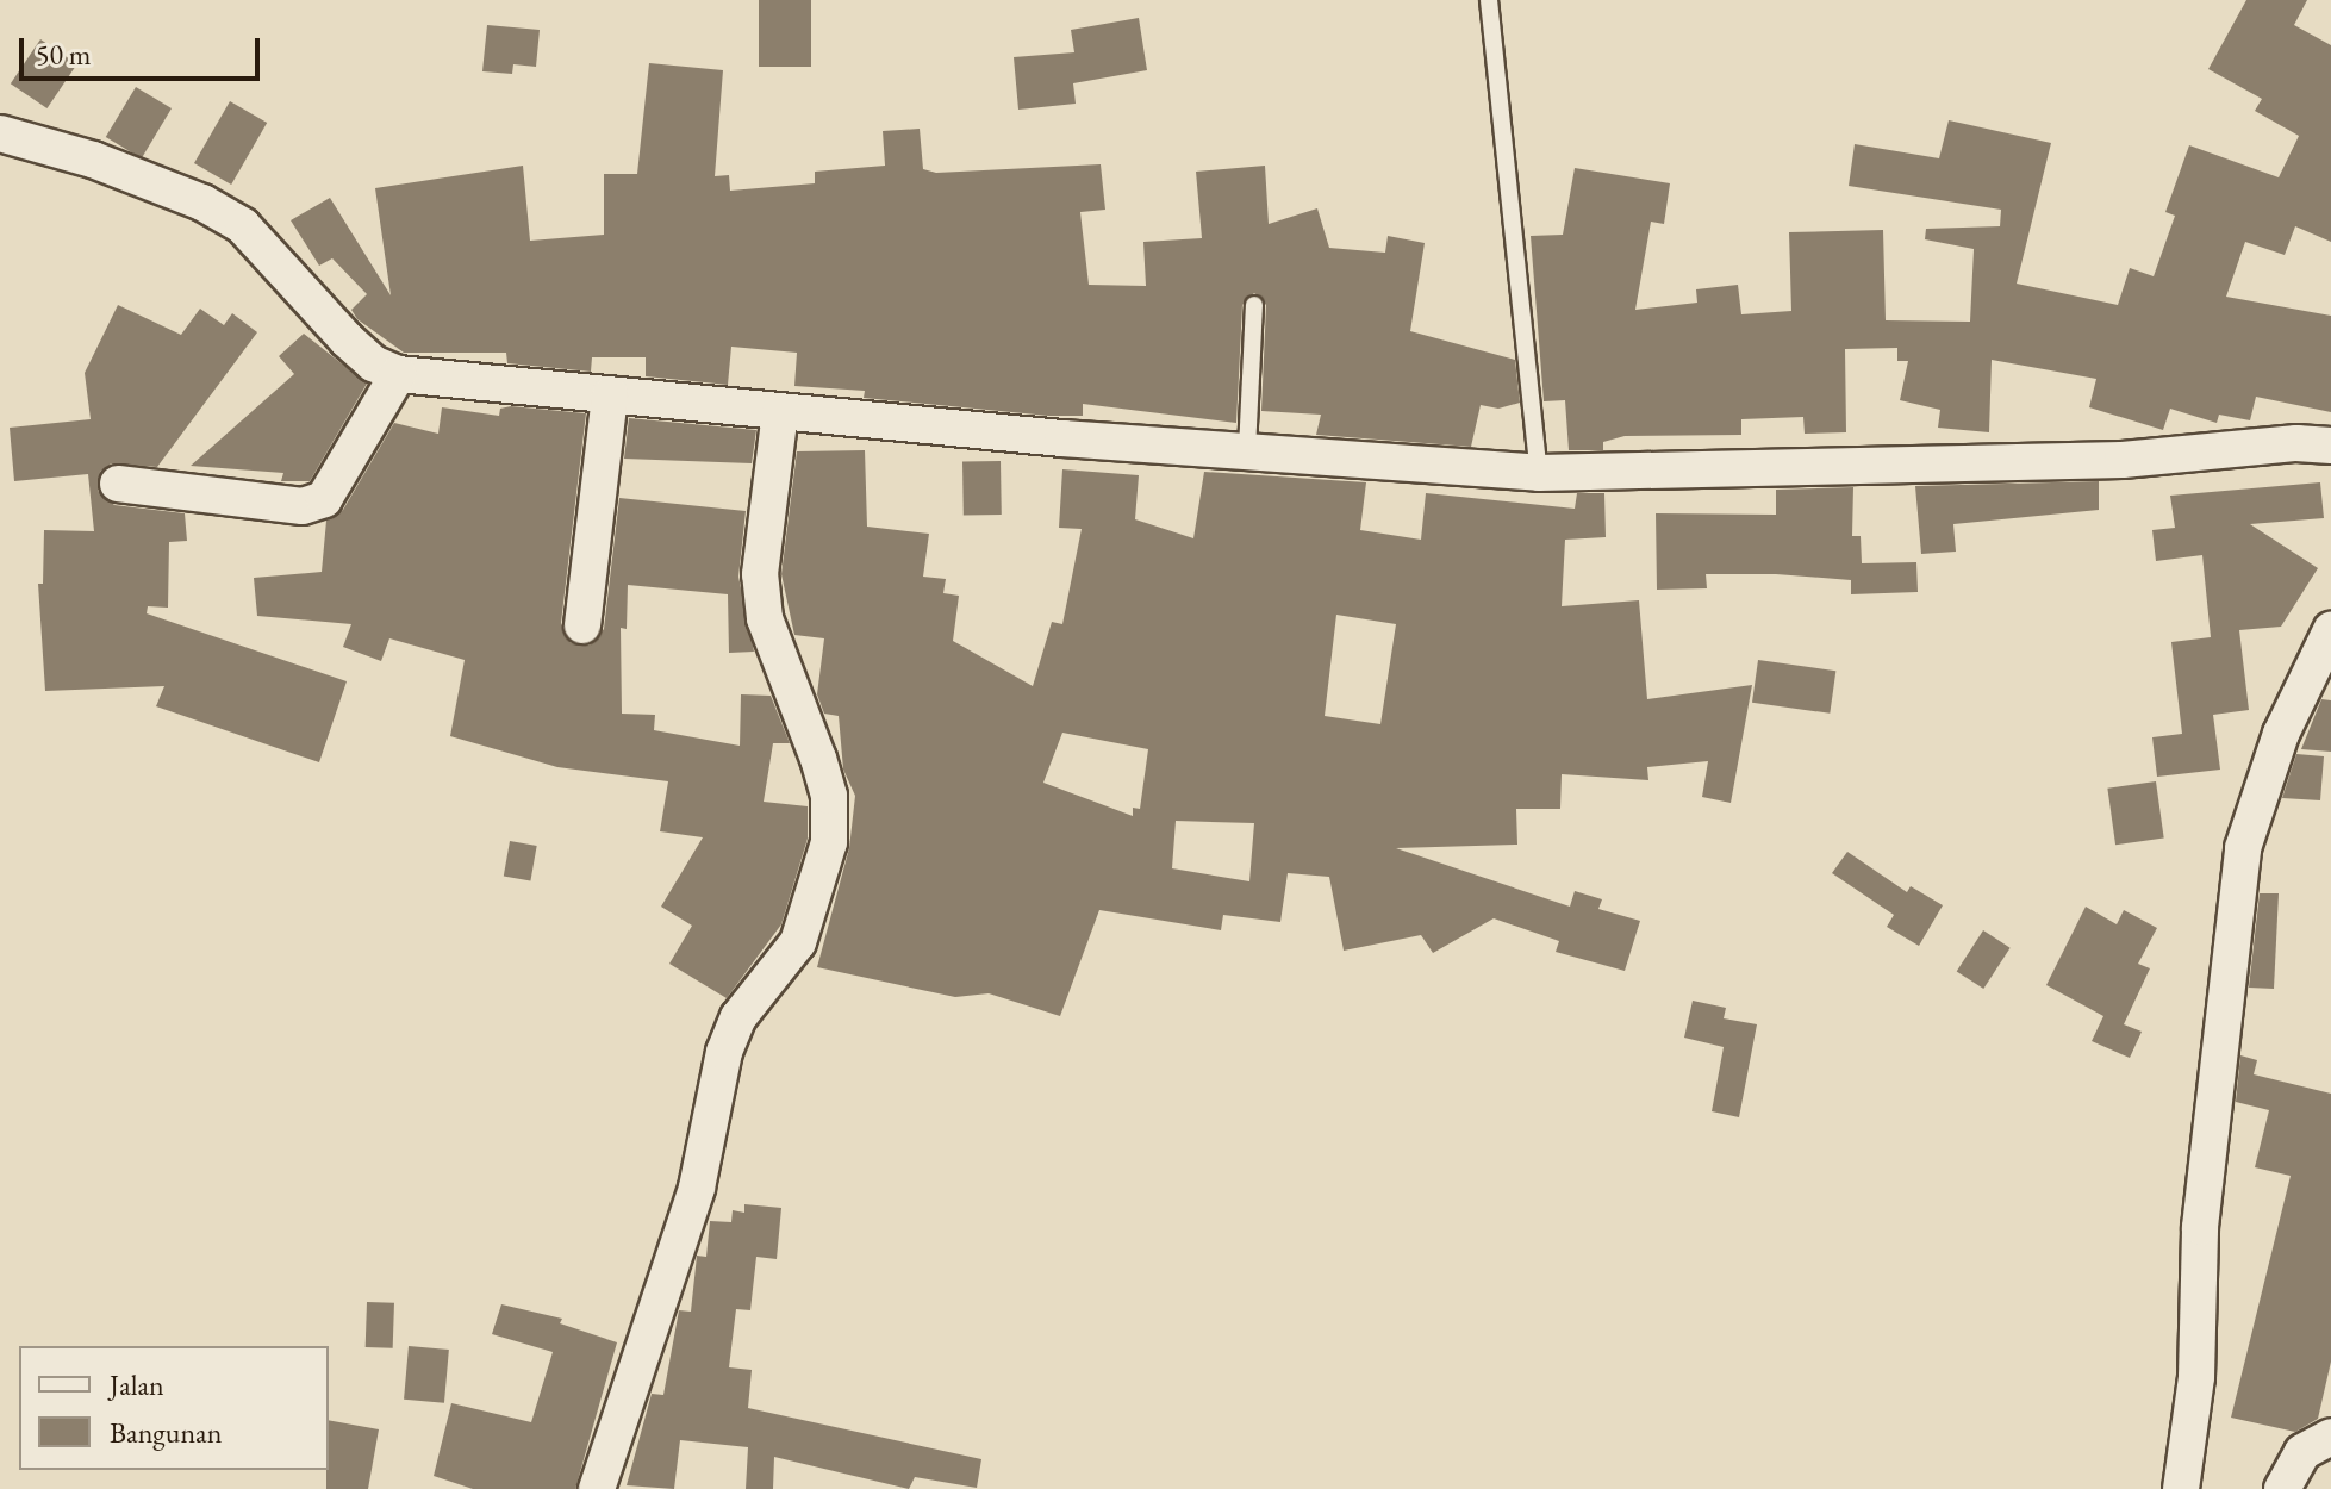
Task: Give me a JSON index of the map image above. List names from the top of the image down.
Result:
{
  "legend": ["Jalan", "Bangunan"],
  "scale_bar": "50 m"
}
